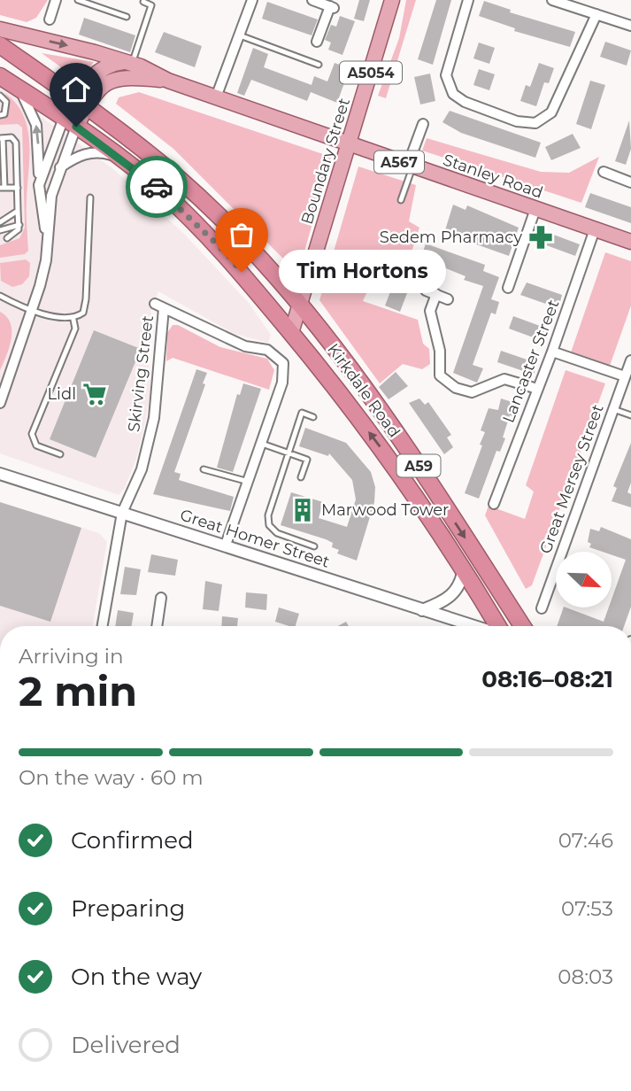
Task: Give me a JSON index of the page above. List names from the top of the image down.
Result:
{
  "streets": {
    "highway": ["Kirkdale Road", "A59"],
    "main road": [
      "A5054",
      "Boundary Street",
      "A567",
      "Stanley Road"
    ],
    "street": [
      "Lancaster Street",
      "Skirving Street",
      "Great Mersey Street",
      "Great Homer Street"
    ]
  },
  "crossings": [
    ["Boundary Street", "Stanley Road"],
    ["Boundary Street", "Kirkdale Road"],
    ["Boundary Street", "A59"],
    ["Stanley Road", "Lancaster Street"],
    ["Skirving Street", "Great Homer Street"],
    ["Kirkdale Road", "A59"]
  ],
  "places": {
    "pharmacy": ["Sedem Pharmacy"],
    "other": ["Tim Hortons"],
    "supermarket": ["Lidl"],
    "building": ["Marwood Tower"]
  },
  "north": "bottom right",
  "page": {
    "bubble": "Tim Hortons",
    "heading": ["2 min", "Arriving in", "08:16–08:21"],
    "bar": "On the way · 60 m",
    "list": [
      ["Confirmed", "07:46"],
      ["Preparing", "07:53"],
      ["On the way", "08:03"],
      "Delivered"
    ]
  }
}
